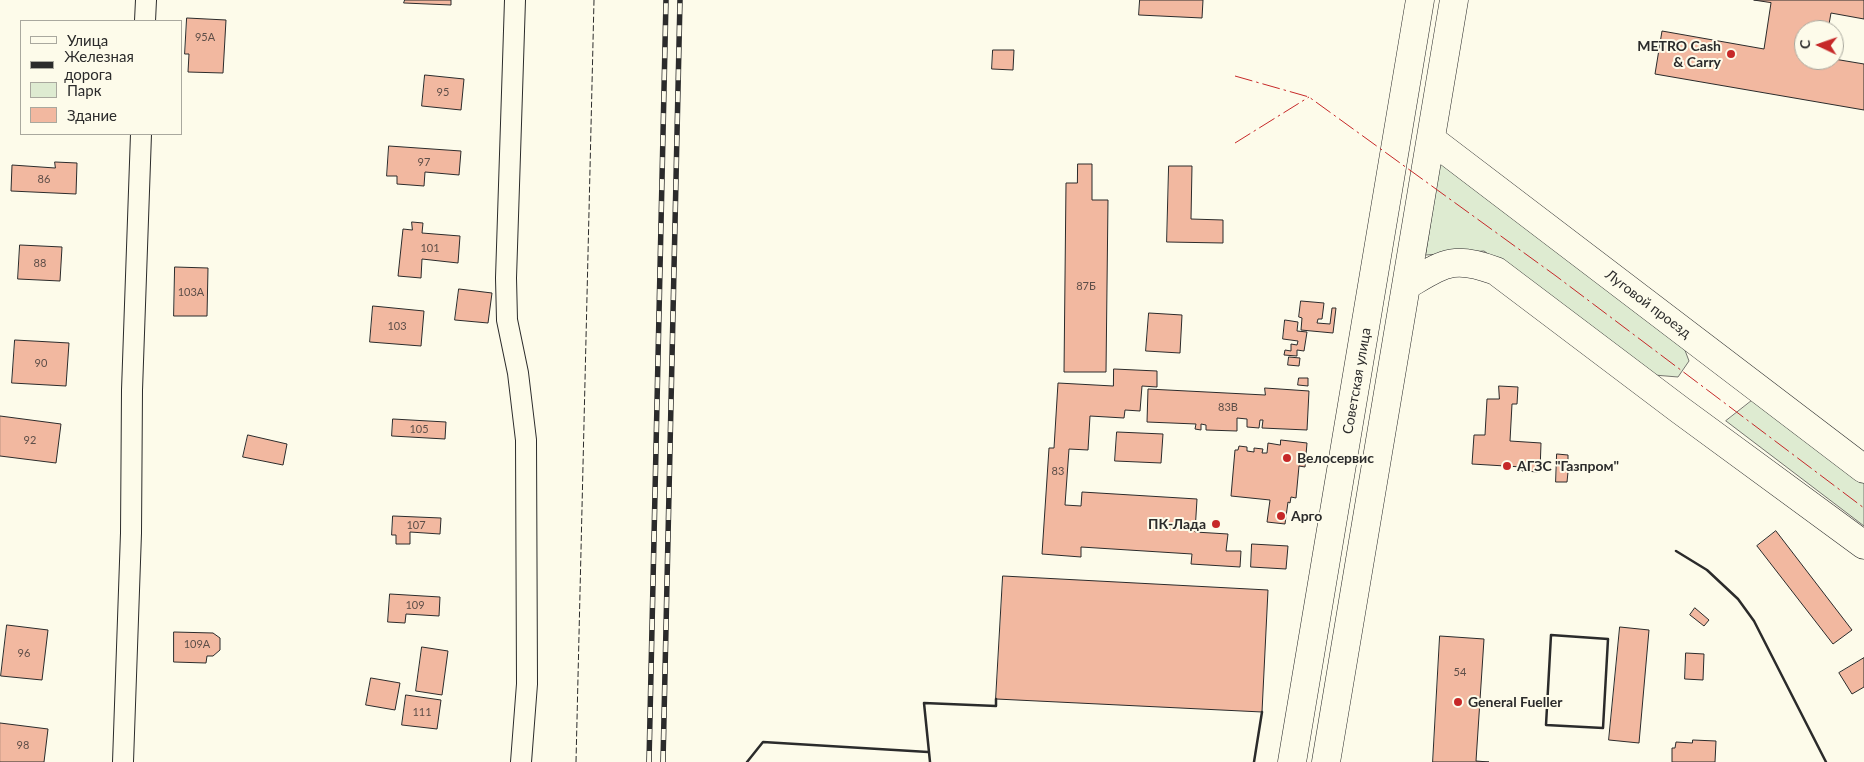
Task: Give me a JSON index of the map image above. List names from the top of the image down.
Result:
{
  "streets": {
    "main road": ["Луговой проезд", "Советская улица"]
  },
  "places": [
    "METRO Cash & Carry",
    "Велосервис",
    "АГЗС \"Газпром\"",
    "Арго",
    "ПК-Лада",
    "General Fueller"
  ],
  "house_numbers": [
    "95А",
    "95",
    "97",
    "86",
    "101",
    "88",
    "87Б",
    "103А",
    "103",
    "90",
    "83В",
    "105",
    "92",
    "83",
    "107",
    "109",
    "109А",
    "96",
    "54",
    "111",
    "98"
  ],
  "legend": [
    "Улица",
    "Железная дорога",
    "Парк",
    "Здание"
  ],
  "north": "left"
}
